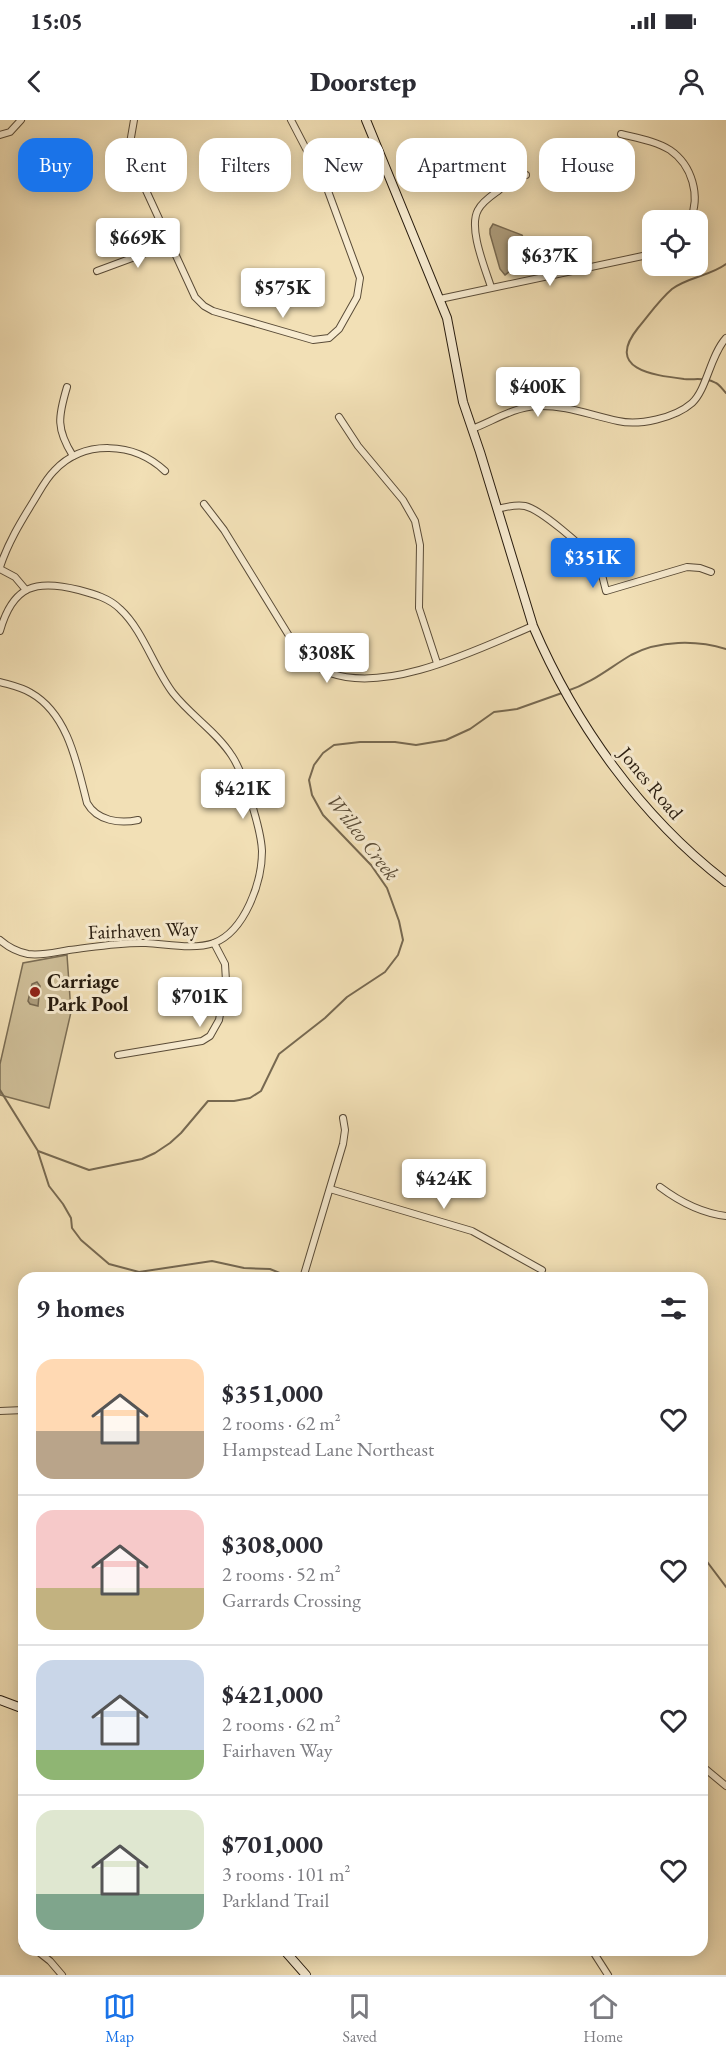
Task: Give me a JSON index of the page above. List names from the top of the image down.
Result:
{
  "streets": {
    "street": ["Jones Road", "Fairhaven Way"]
  },
  "water": ["Willeo Creek"],
  "places": ["Carriage Park Pool"],
  "page": {
    "status": "15:05",
    "header": "Doorstep",
    "chip": [
      "Buy",
      "Rent",
      "Filters",
      "New",
      "Apartment",
      "House"
    ],
    "price": [
      "$669K",
      "$637K",
      "$575K",
      "$400K",
      "$351K",
      "$308K",
      "$421K",
      "$701K",
      "$424K"
    ],
    "heading": "9 homes",
    "list": [
      {
        "name": "$351,000",
        "note": "2 rooms · 62 m² · Hampstead Lane Northeast"
      },
      {
        "name": "$308,000",
        "note": "2 rooms · 52 m² · Garrards Crossing"
      },
      {
        "name": "$421,000",
        "note": "2 rooms · 62 m² · Fairhaven Way"
      },
      {
        "name": "$701,000",
        "note": "3 rooms · 101 m² · Parkland Trail"
      }
    ],
    "tabs": ["Map", "Saved", "Home"]
  }
}
